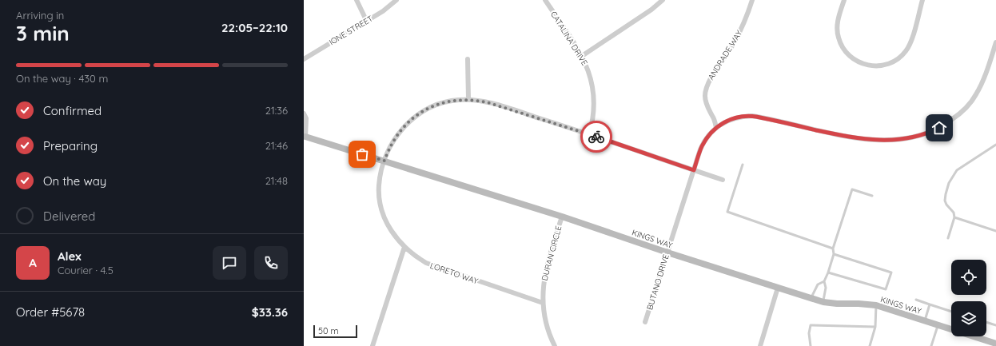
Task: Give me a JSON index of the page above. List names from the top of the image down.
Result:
{
  "streets": {
    "street": [
      "IONE STREET",
      "CATALINA DRIVE",
      "ANDRADE WAY",
      "KINGS WAY",
      "DURAN CIRCLE",
      "LORETO WAY",
      "BUTANO DRIVE"
    ]
  },
  "crossings": [
    ["CATALINA DRIVE", "LORETO WAY"],
    ["ANDRADE WAY", "BUTANO DRIVE"],
    ["KINGS WAY", "DURAN CIRCLE"],
    ["KINGS WAY", "LORETO WAY"],
    ["KINGS WAY", "BUTANO DRIVE"],
    ["DURAN CIRCLE", "LORETO WAY"],
    ["LORETO WAY", "BUTANO DRIVE"]
  ],
  "scale_bar": "50 m",
  "page": {
    "heading": ["3 min", "Arriving in", "22:05–22:10"],
    "panel": [
      "Alex",
      "Courier · 4.5",
      "Order #5678",
      "$33.36"
    ],
    "bar": "On the way · 430 m",
    "list": [
      ["Confirmed", "21:36"],
      ["Preparing", "21:46"],
      ["On the way", "21:48"],
      "Delivered"
    ],
    "round": "A",
    "scale": "50 m"
  }
}
